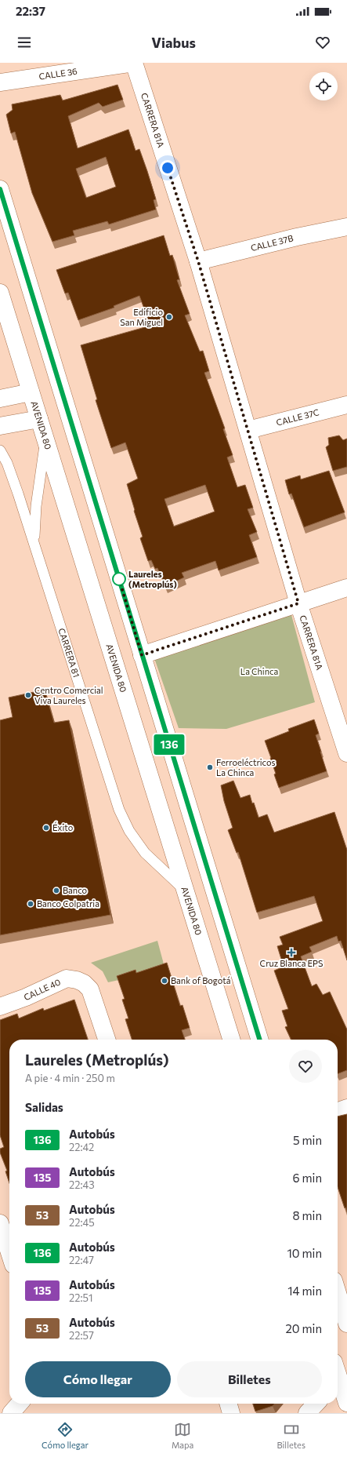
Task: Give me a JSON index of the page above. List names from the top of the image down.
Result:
{
  "streets": {
    "main road": [
      "CALLE 36",
      "CARRERA 81A",
      "CALLE 37B",
      "CALLE 37C",
      "AVENIDA 80",
      "CALLE 40"
    ],
    "lane": ["CARRERA 81"]
  },
  "crossings": [
    ["CALLE 36", "CARRERA 81A"],
    ["CARRERA 81A", "CALLE 37B"],
    ["CARRERA 81A", "CALLE 37C"],
    ["AVENIDA 80", "CARRERA 81"]
  ],
  "parks": ["La Chinca"],
  "places": {
    "other": [
      "Edificio San Miguel",
      "Laureles (Metroplús)",
      "Centro Comercial Viva Laureles",
      "Ferroeléctricos La Chinca",
      "Éxito",
      "Banco",
      "Banco Colpatria",
      "Bank of Bogotá"
    ],
    "health": ["Cruz Blanca EPS"]
  },
  "lines": ["bus line 136"],
  "page": {
    "status": "22:37",
    "header": "Viabus",
    "on_map": "136",
    "heading": [
      ["Laureles (Metroplús)", "A pie · 4 min · 250 m"],
      "Salidas"
    ],
    "list": [
      {
        "mark": "136",
        "name": "Autobús",
        "note": "22:42",
        "value": "5 min"
      },
      {
        "mark": "135",
        "name": "Autobús",
        "note": "22:43",
        "value": "6 min"
      },
      {
        "mark": "53",
        "name": "Autobús",
        "note": "22:45",
        "value": "8 min"
      },
      {
        "mark": "136",
        "name": "Autobús",
        "note": "22:47",
        "value": "10 min"
      },
      {
        "mark": "135",
        "name": "Autobús",
        "note": "22:51",
        "value": "14 min"
      },
      {
        "mark": "53",
        "name": "Autobús",
        "note": "22:57",
        "value": "20 min"
      }
    ],
    "buttons": ["Cómo llegar", "Billetes"],
    "tabs": ["Cómo llegar", "Mapa", "Billetes"]
  }
}
